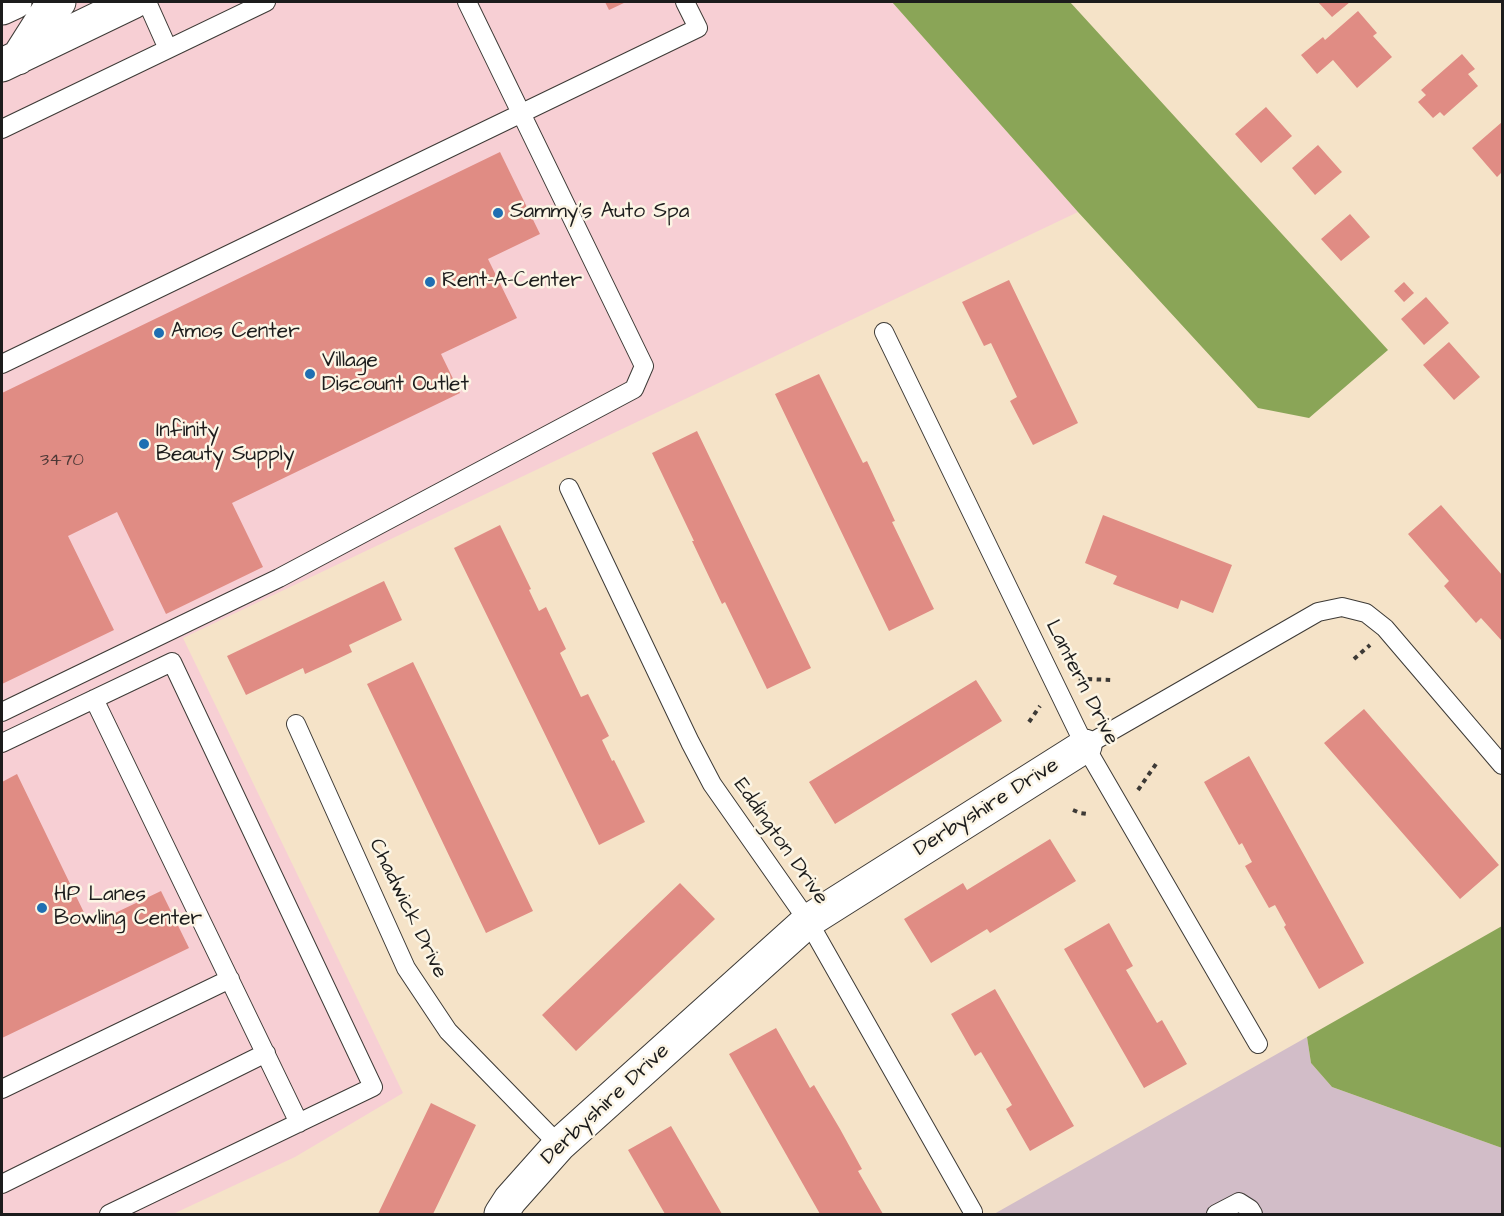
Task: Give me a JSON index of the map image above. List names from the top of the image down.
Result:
{
  "streets": {
    "street": ["Derbyshire Drive"],
    "lane": ["Lantern Drive", "Eddington Drive", "Chadwick Drive"]
  },
  "crossings": [
    ["Lantern Drive", "Derbyshire Drive"],
    ["Derbyshire Drive", "Eddington Drive"],
    ["Derbyshire Drive", "Chadwick Drive"]
  ],
  "places": [
    "Sammy's Auto Spa",
    "Rent-A-Center",
    "Amos Center",
    "Village Discount Outlet",
    "Infinity Beauty Supply",
    "HP Lanes Bowling Center"
  ],
  "house_numbers": ["3470"]
}
